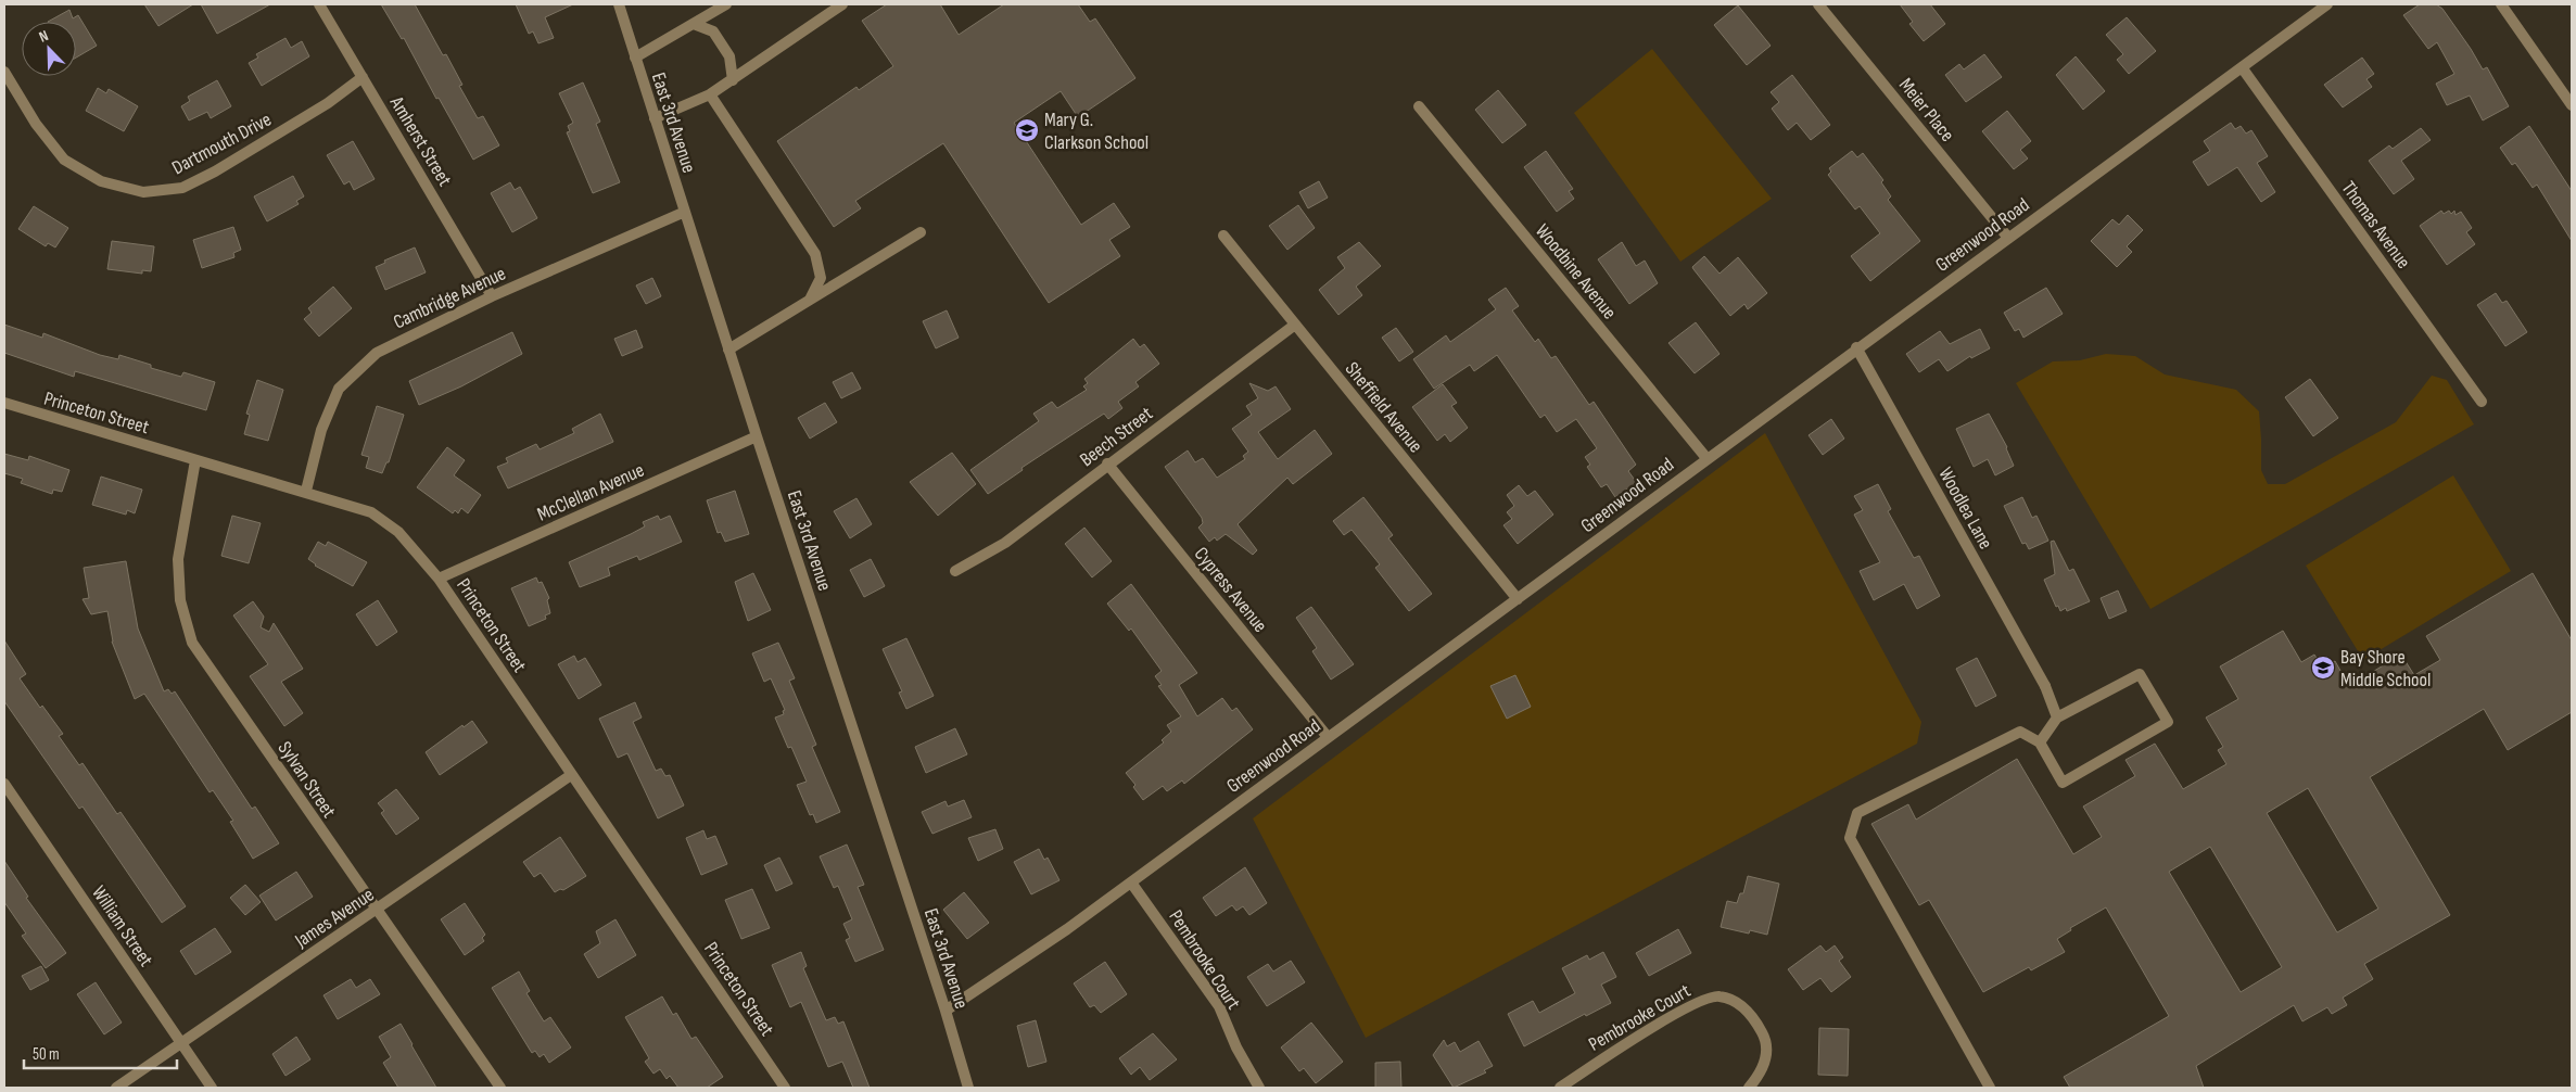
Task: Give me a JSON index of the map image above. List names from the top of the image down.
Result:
{
  "streets": {
    "street": [
      "Meier Place",
      "East 3rd Avenue",
      "Amherst Street",
      "Dartmouth Drive",
      "Thomas Avenue",
      "Greenwood Road",
      "Woodbine Avenue",
      "Cambridge Avenue",
      "Sheffield Avenue",
      "Princeton Street",
      "Beech Street",
      "McClellan Avenue",
      "Woodlea Lane",
      "Cypress Avenue",
      "Sylvan Street",
      "James Avenue",
      "William Street",
      "Pembrooke Court"
    ]
  },
  "crossings": [
    ["Meier Place", "Greenwood Road"],
    ["East 3rd Avenue", "Greenwood Road"],
    ["East 3rd Avenue", "Cambridge Avenue"],
    ["East 3rd Avenue", "McClellan Avenue"],
    ["Amherst Street", "Dartmouth Drive"],
    ["Amherst Street", "Cambridge Avenue"],
    ["Thomas Avenue", "Greenwood Road"],
    ["Greenwood Road", "Woodbine Avenue"],
    ["Greenwood Road", "Sheffield Avenue"],
    ["Greenwood Road", "Woodlea Lane"],
    ["Greenwood Road", "Cypress Avenue"],
    ["Greenwood Road", "Pembrooke Court"],
    ["Cambridge Avenue", "Princeton Street"],
    ["Sheffield Avenue", "Beech Street"],
    ["Princeton Street", "McClellan Avenue"],
    ["Princeton Street", "Sylvan Street"],
    ["Princeton Street", "James Avenue"],
    ["Beech Street", "Cypress Avenue"],
    ["Sylvan Street", "James Avenue"],
    ["James Avenue", "William Street"]
  ],
  "places": {
    "school or university": ["Mary G. Clarkson School", "Bay Shore Middle School"]
  },
  "scale_bar": "50 m",
  "north": "top left"
}
